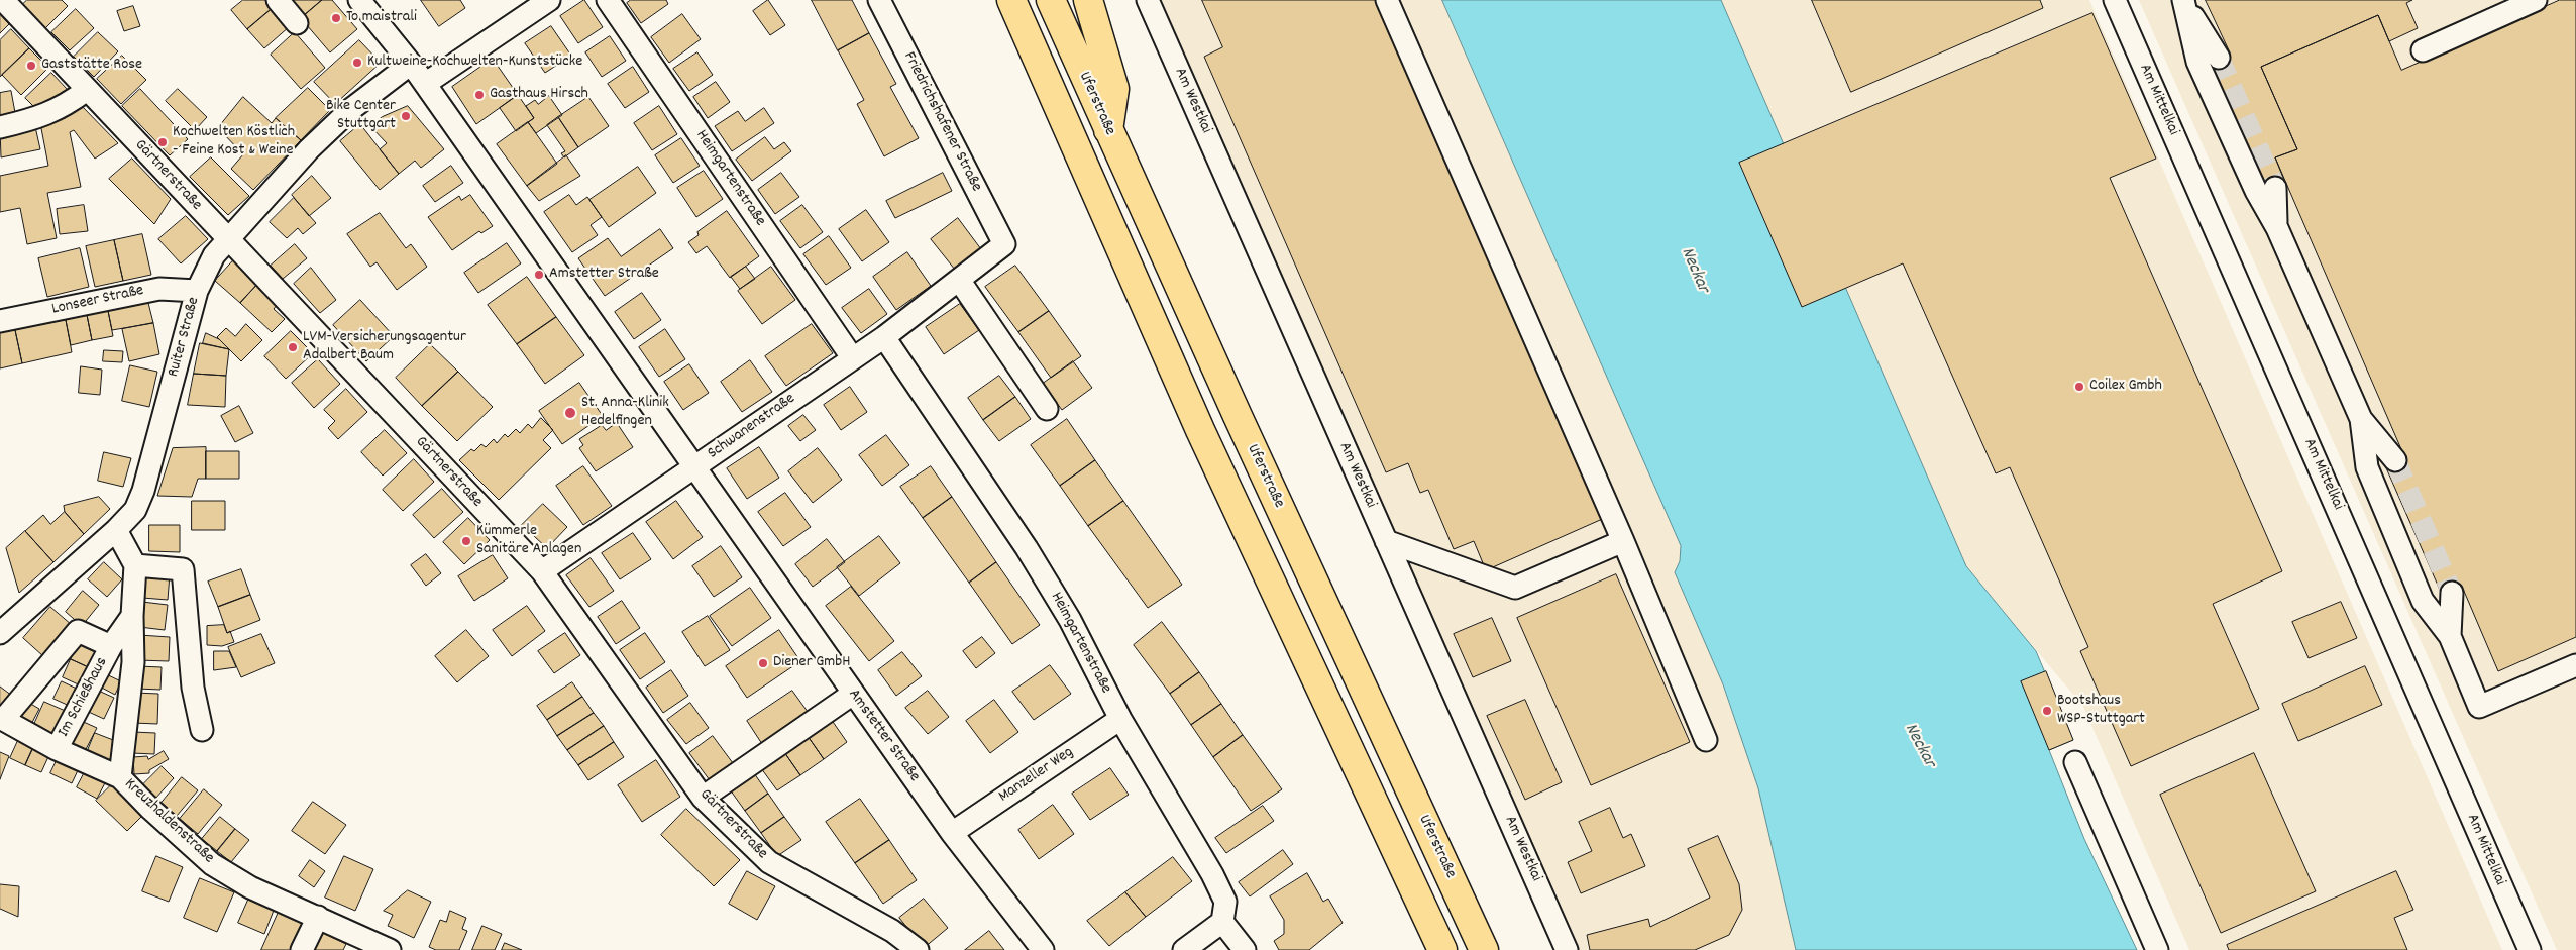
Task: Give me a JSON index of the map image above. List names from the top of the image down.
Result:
{
  "streets": {
    "highway": ["Uferstraße"],
    "street": [
      "Am Mittelkai",
      "Am Westkai",
      "Friedrichshafener Straße",
      "Gärtnerstraße",
      "Heimgartenstraße",
      "Lonseer Straße",
      "Ruiter Straße",
      "Schwanenstraße",
      "Im Schießhaus",
      "Amstetter Straße",
      "Manzeller Weg",
      "Kreuzhaldenstraße"
    ]
  },
  "crossings": [
    ["Friedrichshafener Straße", "Schwanenstraße"],
    ["Gärtnerstraße", "Ruiter Straße"],
    ["Gärtnerstraße", "Schwanenstraße"],
    ["Heimgartenstraße", "Schwanenstraße"],
    ["Heimgartenstraße", "Manzeller Weg"],
    ["Lonseer Straße", "Ruiter Straße"],
    ["Ruiter Straße", "Amstetter Straße"],
    ["Schwanenstraße", "Amstetter Straße"],
    ["Im Schießhaus", "Kreuzhaldenstraße"],
    ["Amstetter Straße", "Manzeller Weg"]
  ],
  "water": ["Neckar"],
  "places": [
    "To maistrali",
    "Kultweine-Kochwelten-Kunststücke",
    "Gaststätte Rose",
    "Gasthaus Hirsch",
    "Bike Center Stuttgart",
    "Kochwelten Köstlich - Feine Kost & Weine",
    "Amstetter Straße",
    "LVM-Versicherungsagentur Adalbert Baum",
    "Coilex Gmbh",
    "St. Anna-Klinik Hedelfingen",
    "Kümmerle Sanitäre Anlagen",
    "Diener GmbH",
    "Bootshaus WSP-Stuttgart"
  ]
}
